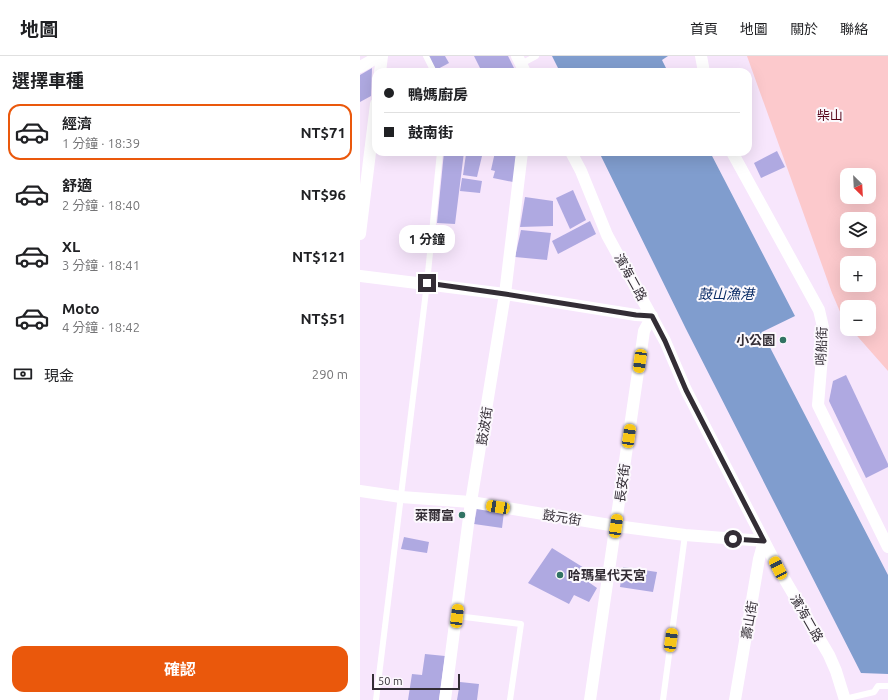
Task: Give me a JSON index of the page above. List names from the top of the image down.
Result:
{
  "streets": {
    "street": [
      "濱海二路",
      "哨船街",
      "鼓波街",
      "長安街",
      "鼓元街",
      "壽山街"
    ]
  },
  "crossings": [
    ["濱海二路", "長安街"],
    ["濱海二路", "鼓元街"],
    ["濱海二路", "壽山街"],
    ["鼓波街", "鼓元街"],
    ["長安街", "鼓元街"],
    ["鼓元街", "壽山街"]
  ],
  "water": ["鼓山漁港"],
  "parks": ["柴山"],
  "places": ["小公園", "萊爾富", "哈瑪星代天宮"],
  "scale_bar": "50 m",
  "north": "bottom right",
  "page": {
    "header": "地圖",
    "nav": [
      "首頁",
      "地圖",
      "關於",
      "聯絡"
    ],
    "heading": "選擇車種",
    "banner": ["鴨媽廚房", "鼓南街"],
    "list": [
      {
        "name": "經濟",
        "note": "1 分鐘 · 18:39",
        "value": "NT$71"
      },
      {
        "name": "舒適",
        "note": "2 分鐘 · 18:40",
        "value": "NT$96"
      },
      {
        "name": "XL",
        "note": "3 分鐘 · 18:41",
        "value": "NT$121"
      },
      {
        "name": "Moto",
        "note": "4 分鐘 · 18:42",
        "value": "NT$51"
      }
    ],
    "map_buttons": ["+", "−"],
    "bubble": "1 分鐘",
    "pay": ["現金", "290 m"],
    "buttons": "確認",
    "scale": "50 m"
  }
}
